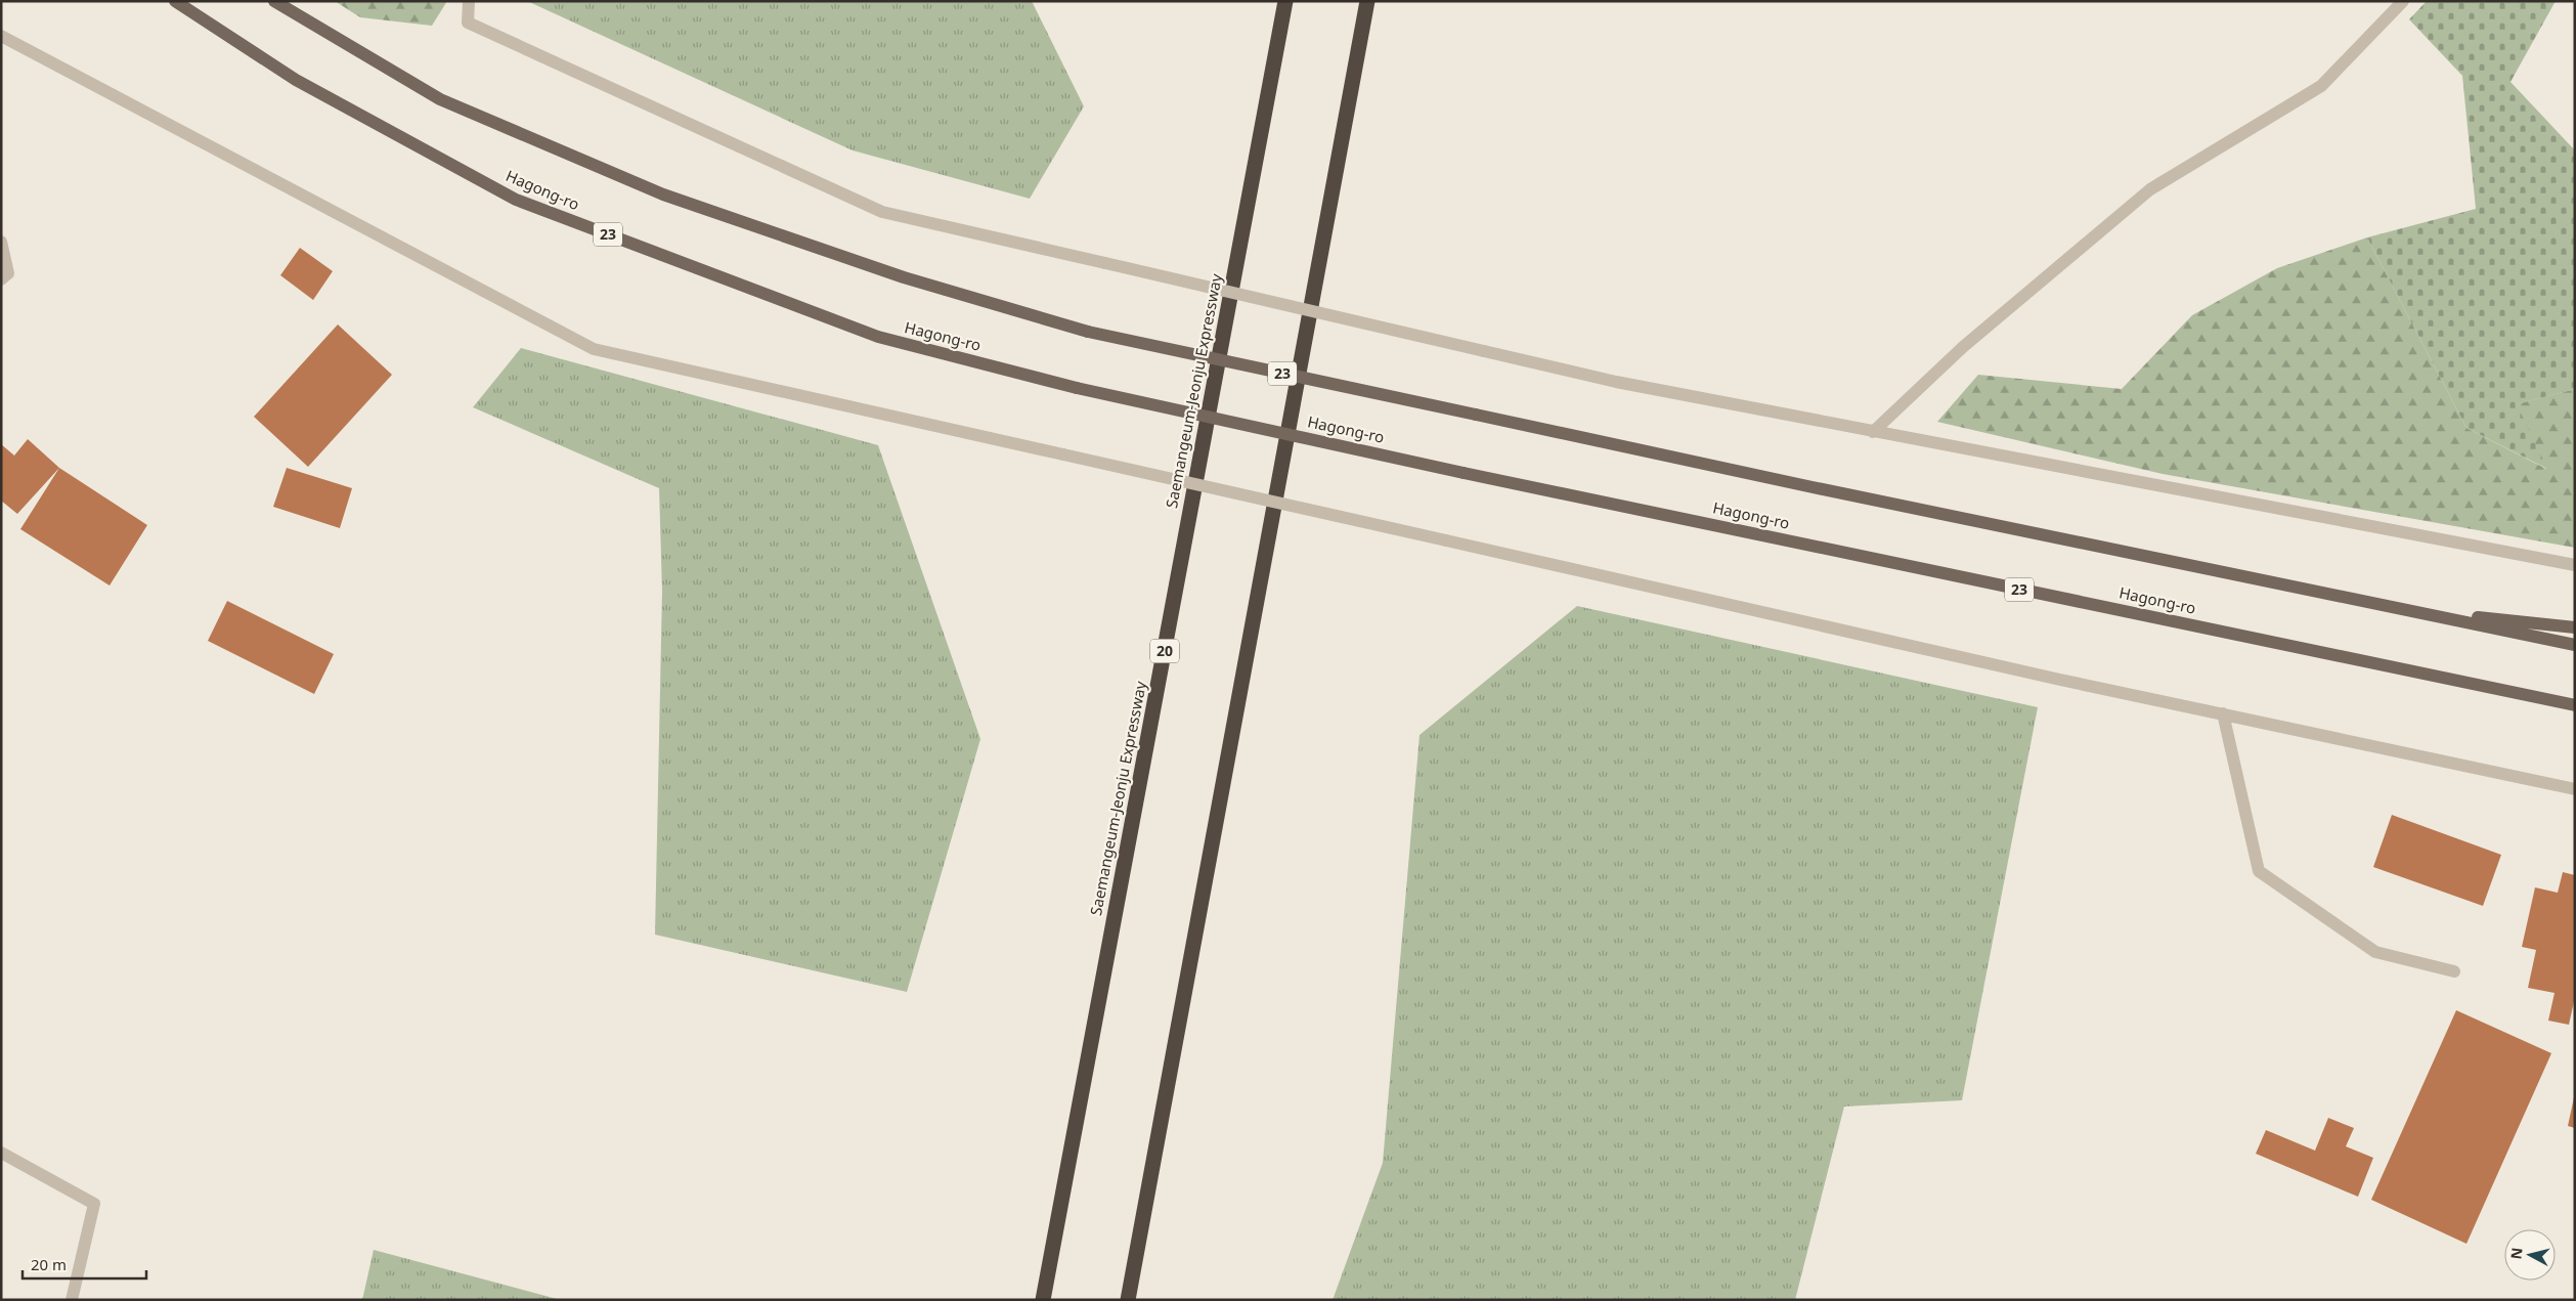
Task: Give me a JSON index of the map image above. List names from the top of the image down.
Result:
{
  "streets": {
    "highway": ["Saemangeum-Jeonju Expressway", "20"],
    "main road": ["Hagong-ro", "23"]
  },
  "scale_bar": "20 m",
  "north": "left"
}
